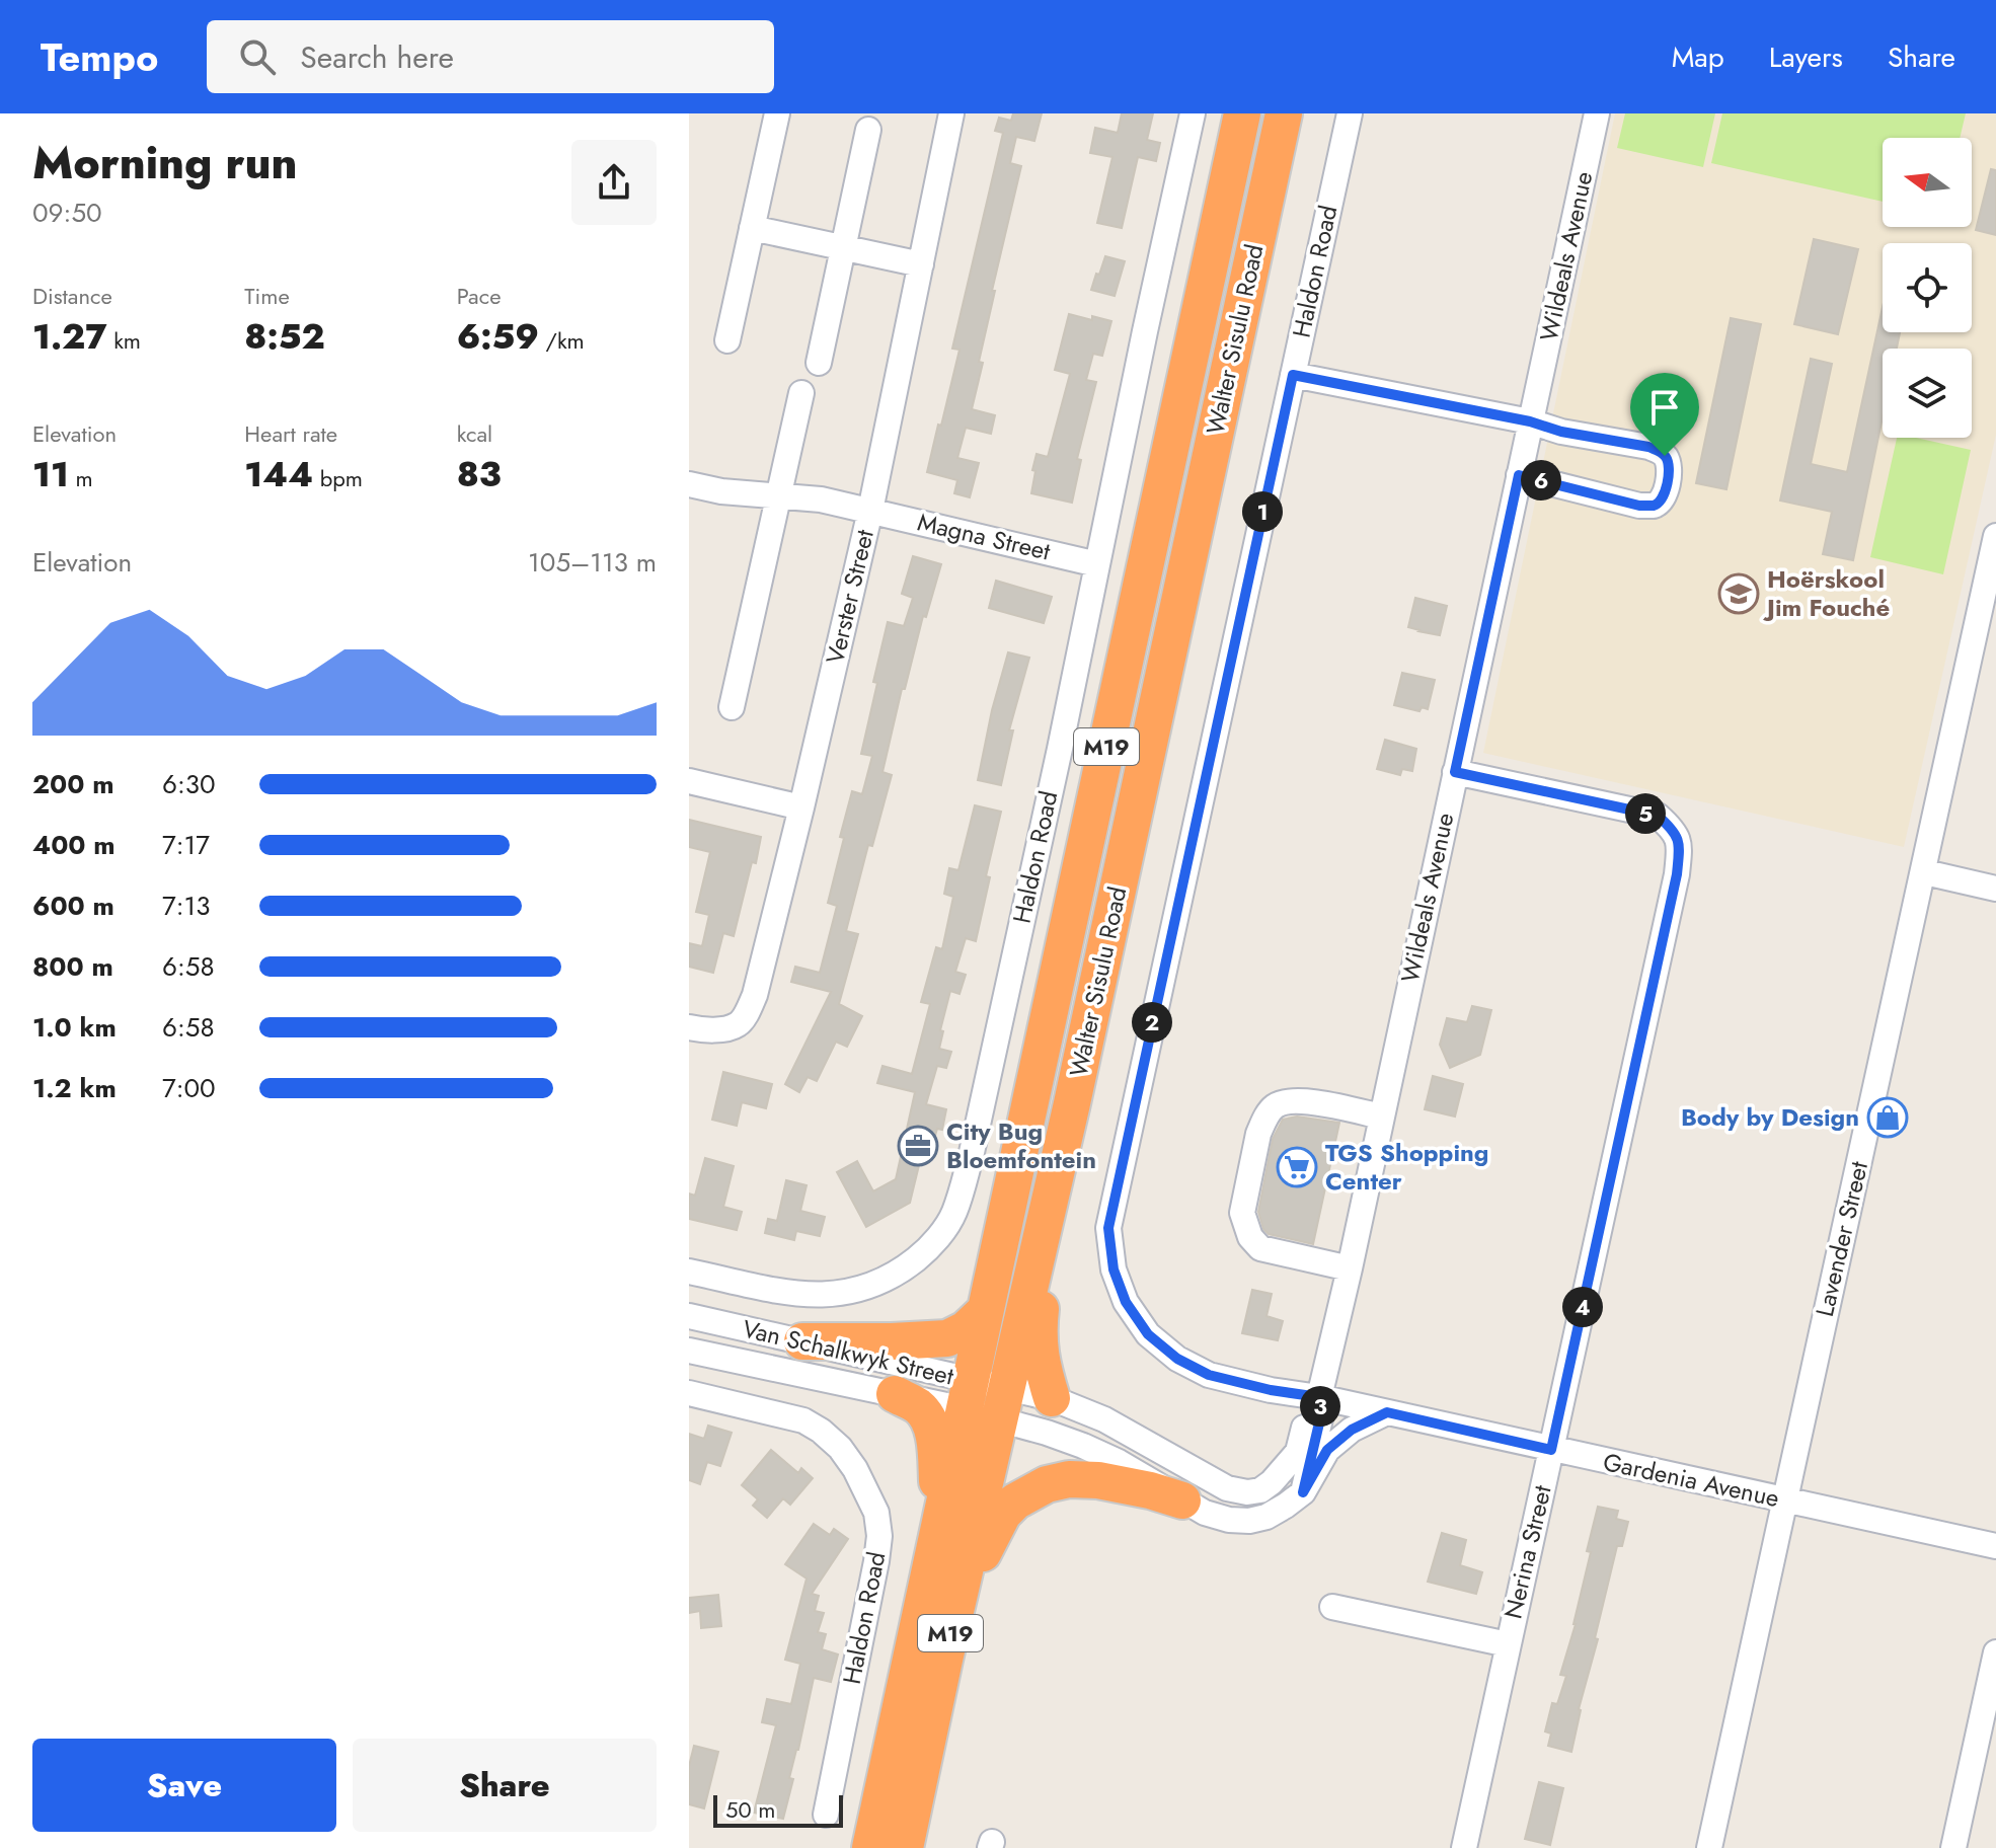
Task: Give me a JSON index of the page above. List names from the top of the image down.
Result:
{
  "streets": {
    "highway": ["Walter Sisulu Road", "M19"],
    "street": [
      "Wildeals Avenue",
      "Haldon Road",
      "Magna Street",
      "Verster Street",
      "Lavender Street",
      "Van Schalkwyk Street",
      "Gardenia Avenue",
      "Nerina Street"
    ]
  },
  "crossings": [
    ["Wildeals Avenue", "Haldon Road"],
    ["Wildeals Avenue", "Gardenia Avenue"],
    ["Wildeals Avenue", "Nerina Street"],
    ["Haldon Road", "Magna Street"],
    ["Haldon Road", "Gardenia Avenue"],
    ["Walter Sisulu Road", "Van Schalkwyk Street"],
    ["Magna Street", "Verster Street"],
    ["Lavender Street", "Gardenia Avenue"],
    ["Gardenia Avenue", "Nerina Street"]
  ],
  "places": {
    "school or university": ["Hoërskool Jim Fouché"],
    "shop": ["Body by Design"],
    "office": ["City Bug Bloemfontein"],
    "supermarket": ["TGS Shopping Center"]
  },
  "scale_bar": "50 m",
  "north": "left",
  "page": {
    "header": "Tempo",
    "search": "Search here",
    "nav": ["Map", "Layers", "Share"],
    "heading": ["Morning run", "09:50"],
    "stats": [
      ["Distance", "1.27 km"],
      ["Time", "8:52"],
      ["Pace", "6:59 /km"],
      ["Elevation", "11 m"],
      ["Heart rate", "144 bpm"],
      ["kcal", "83"]
    ],
    "pins": [
      "6",
      "1",
      "5",
      "2",
      "4",
      "3"
    ],
    "chart": ["Elevation", "105–113 m"],
    "list": [
      {
        "name": "200 m",
        "note": "6:30"
      },
      {
        "name": "400 m",
        "note": "7:17"
      },
      {
        "name": "600 m",
        "note": "7:13"
      },
      {
        "name": "800 m",
        "note": "6:58"
      },
      {
        "name": "1.0 km",
        "note": "6:58"
      },
      {
        "name": "1.2 km",
        "note": "7:00"
      }
    ],
    "buttons": ["Save", "Share"],
    "scale": "50 m"
  }
}
